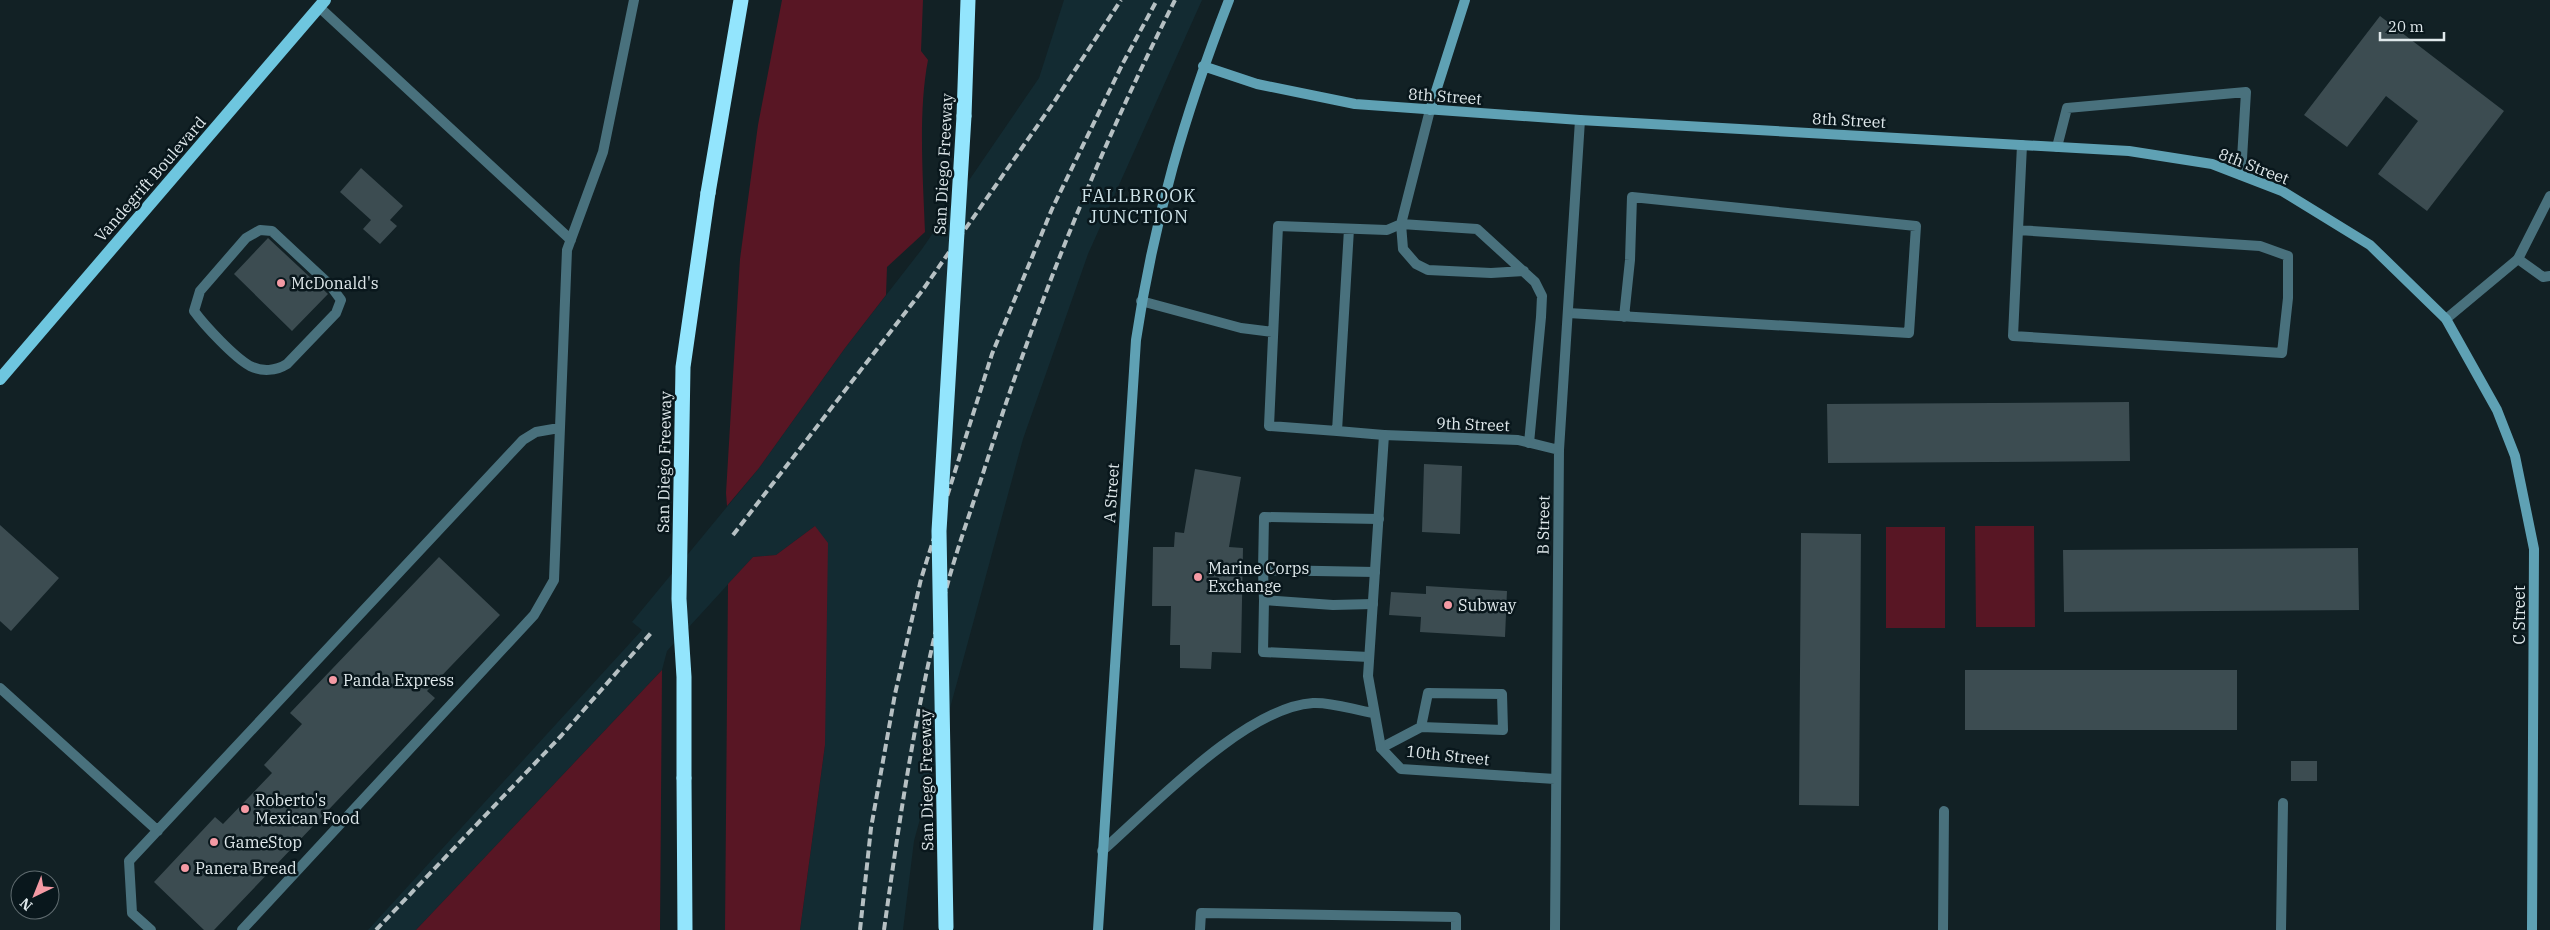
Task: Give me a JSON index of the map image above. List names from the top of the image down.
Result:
{
  "streets": {
    "highway": ["San Diego Freeway"],
    "main road": ["Vandegrift Boulevard"],
    "street": [
      "8th Street",
      "9th Street",
      "A Street",
      "B Street",
      "C Street",
      "10th Street"
    ]
  },
  "crossings": [
    ["8th Street", "A Street"],
    ["8th Street", "B Street"],
    ["8th Street", "C Street"],
    ["9th Street", "B Street"],
    ["B Street", "10th Street"]
  ],
  "districts": ["FALLBROOK JUNCTION"],
  "places": [
    "McDonald's",
    "Marine Corps Exchange",
    "Subway",
    "Panda Express",
    "Roberto's Mexican Food",
    "GameStop",
    "Panera Bread"
  ],
  "scale_bar": "20 m",
  "north": "bottom left"
}
